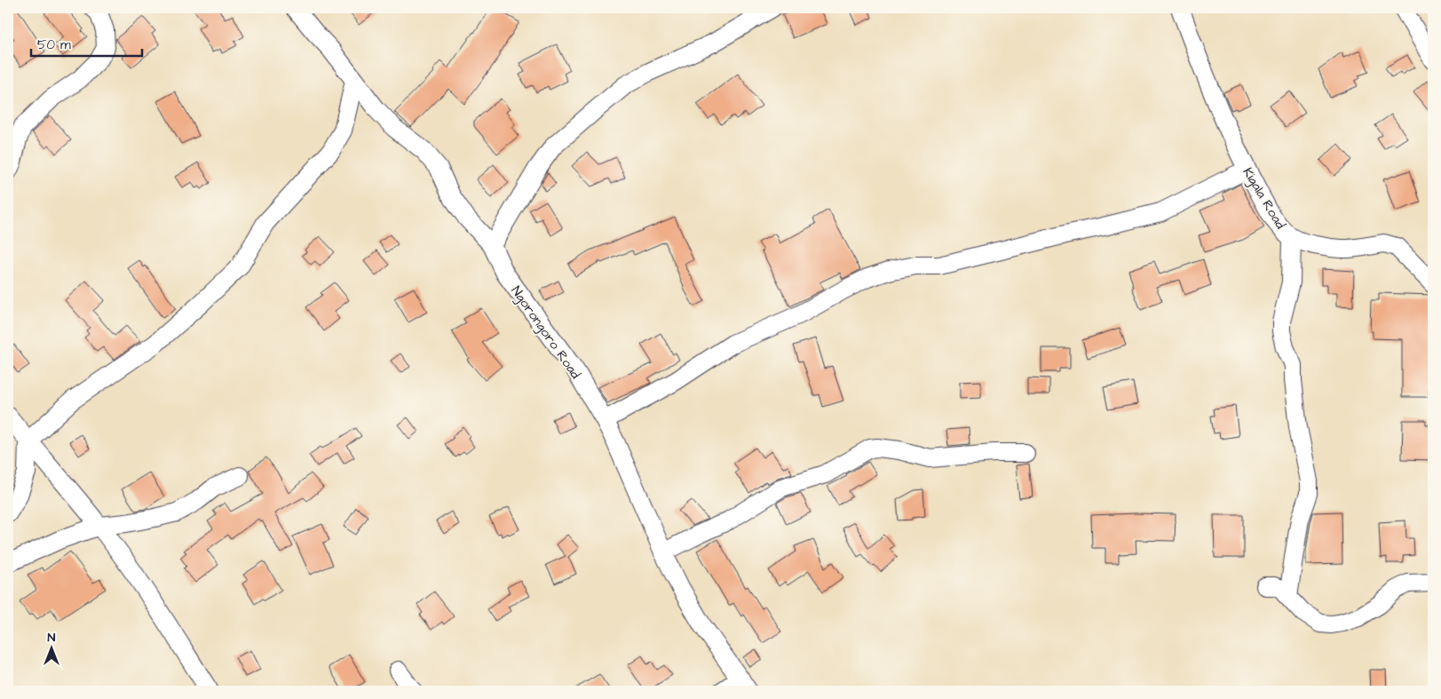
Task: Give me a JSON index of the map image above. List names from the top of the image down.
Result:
{
  "streets": {
    "street": ["Kigala Road", "Ngorongoro Road"]
  },
  "scale_bar": "50 m",
  "north": "top"
}
